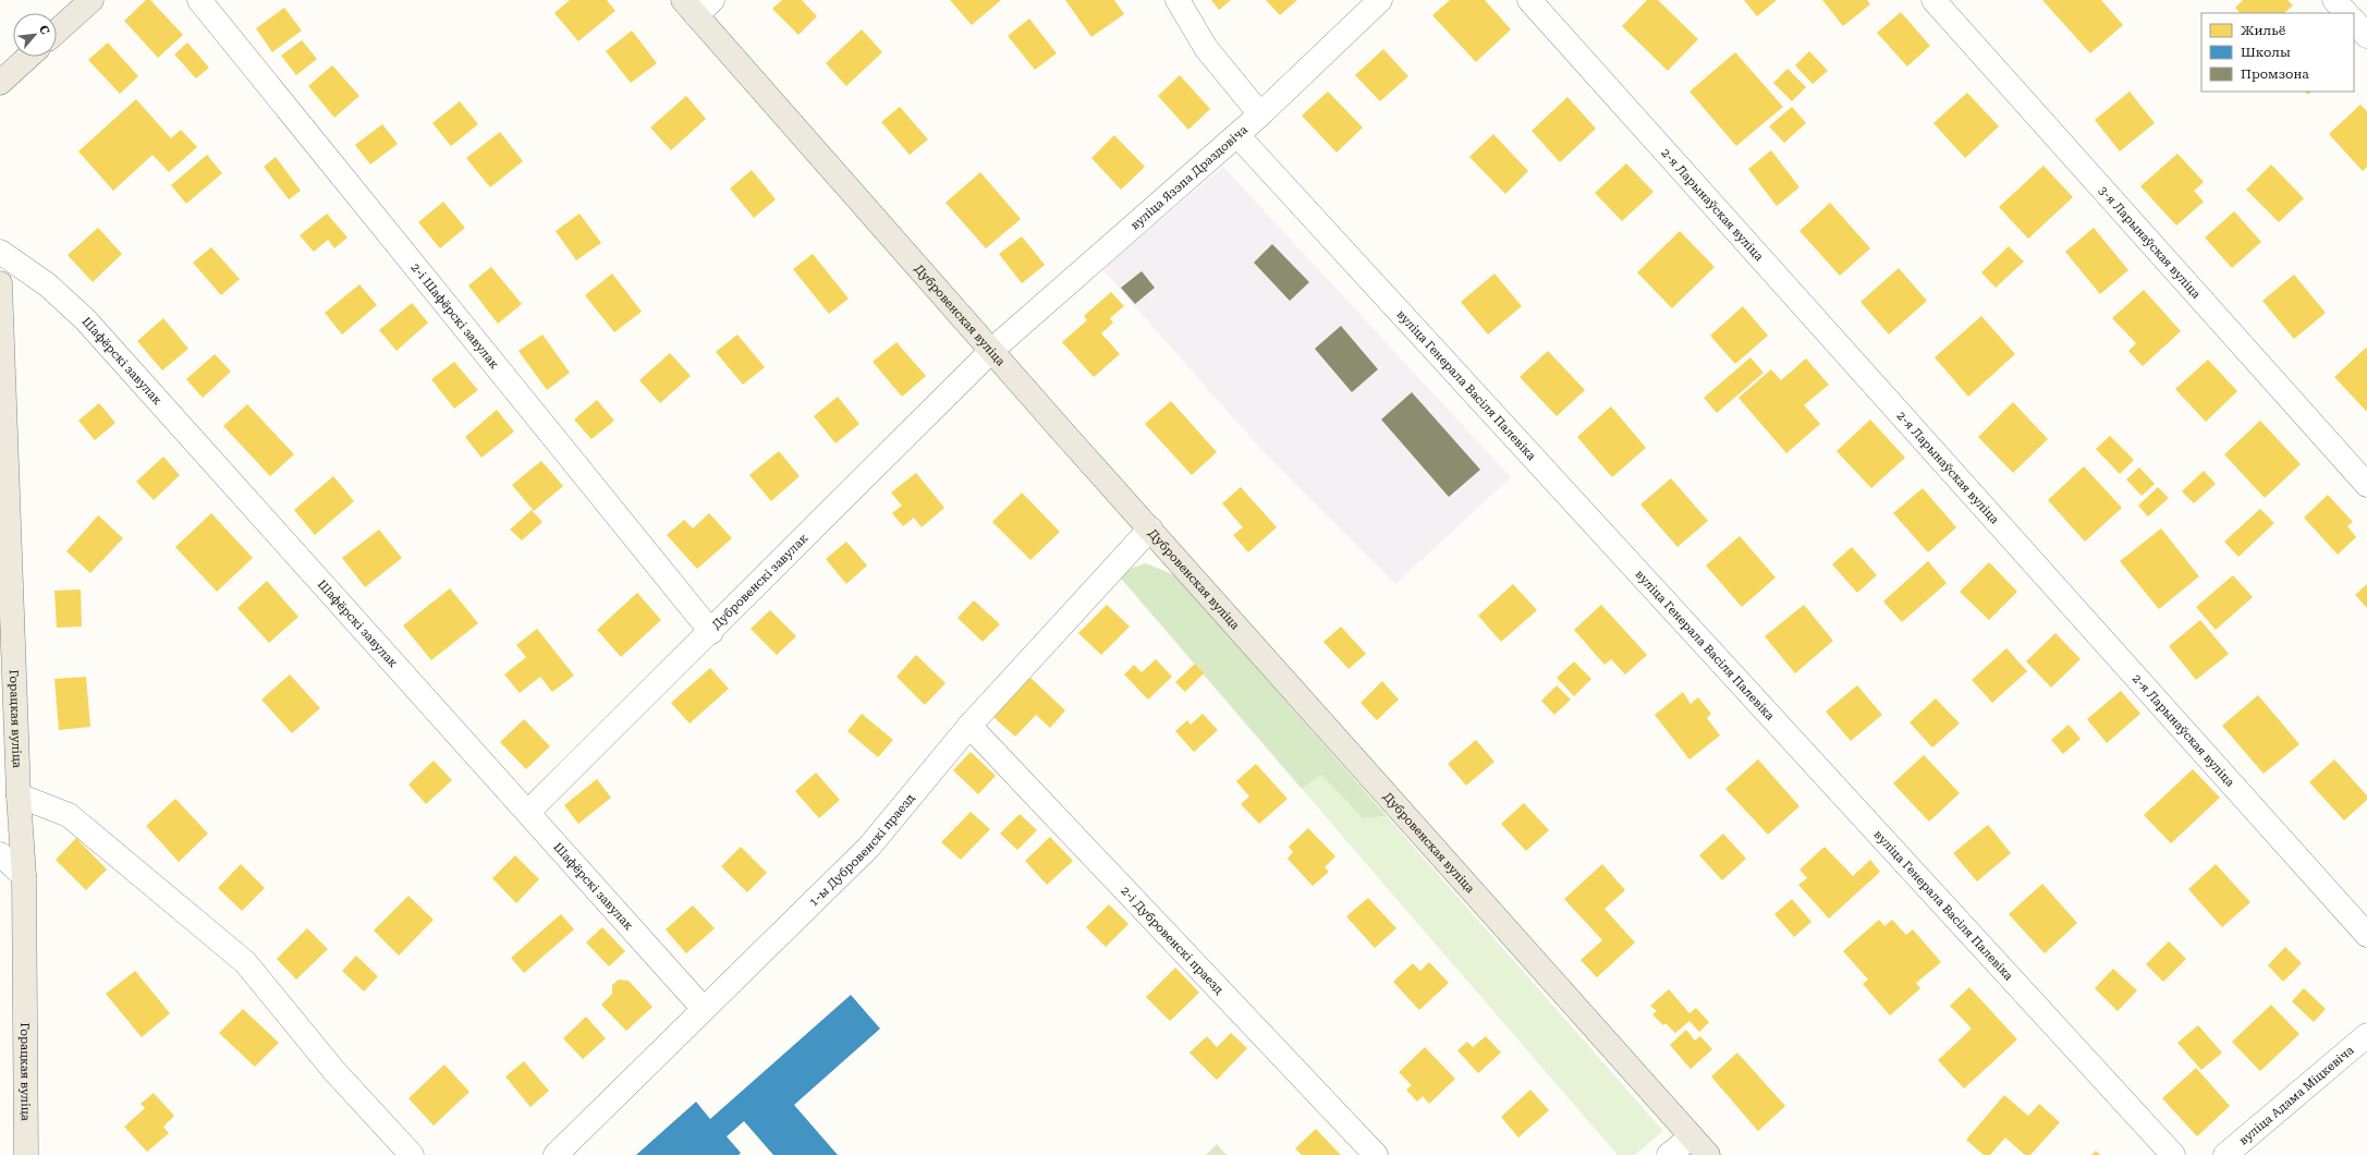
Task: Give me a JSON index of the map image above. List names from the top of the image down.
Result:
{
  "streets": {
    "main road": ["Дубровенская вуліца", "Горацкая вуліца"],
    "street": [
      "вуліца Язэпа Драздовіча",
      "2-я Ларынаўская вуліца",
      "3-я Ларынаўская вуліца",
      "2-і Шафёрскі завулак",
      "Шафёрскі завулак",
      "вуліца Генерала Васіля Палевіка",
      "Дубровенскі завулак",
      "1-ы Дубровенскі праезд",
      "2-і Дубровенскі праезд",
      "вуліца Адама Міцкевіча"
    ]
  },
  "crossings": [
    ["вуліца Язэпа Драздовіча", "Дубровенская вуліца"],
    ["вуліца Язэпа Драздовіча", "вуліца Генерала Васіля Палевіка"],
    ["вуліца Язэпа Драздовіча", "Дубровенскі завулак"],
    ["Дубровенская вуліца", "Дубровенскі завулак"],
    ["Дубровенская вуліца", "1-ы Дубровенскі праезд"],
    ["2-і Шафёрскі завулак", "Дубровенскі завулак"],
    ["Шафёрскі завулак", "Дубровенскі завулак"],
    ["Шафёрскі завулак", "1-ы Дубровенскі праезд"],
    ["1-ы Дубровенскі праезд", "2-і Дубровенскі праезд"]
  ],
  "legend": ["Жильё", "Школы", "Промзона"],
  "north": "top right"
}
